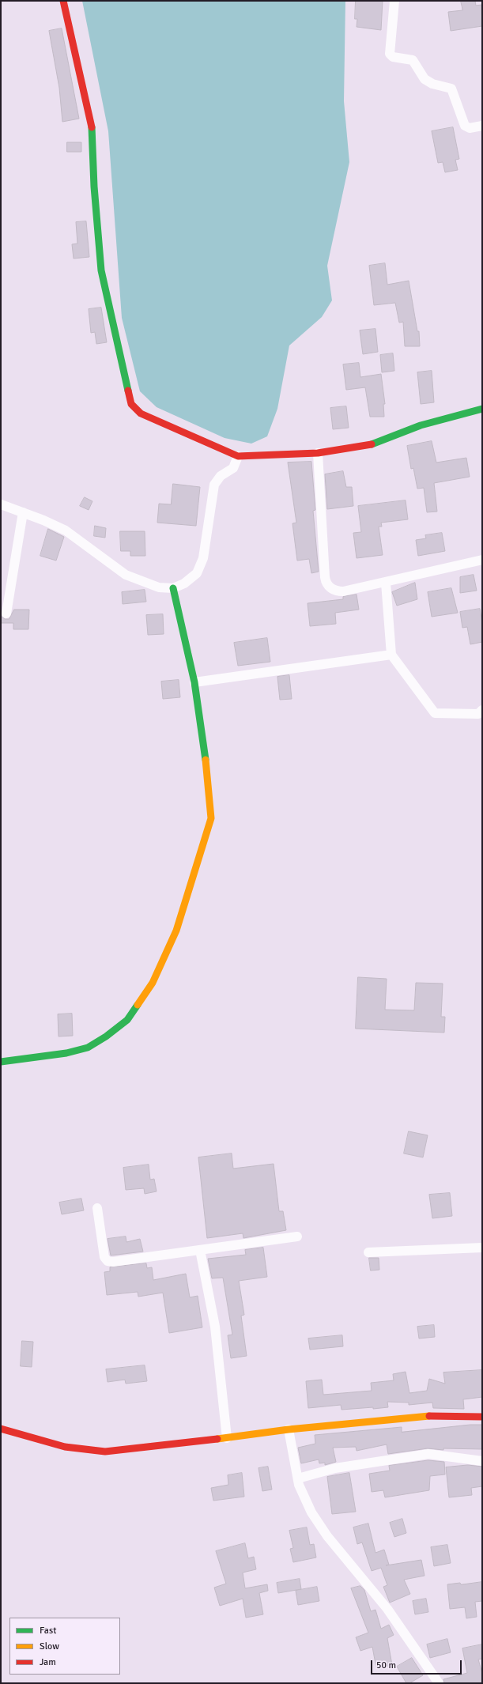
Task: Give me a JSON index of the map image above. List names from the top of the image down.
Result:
{
  "legend": ["Fast", "Slow", "Jam"],
  "scale_bar": "50 m"
}
